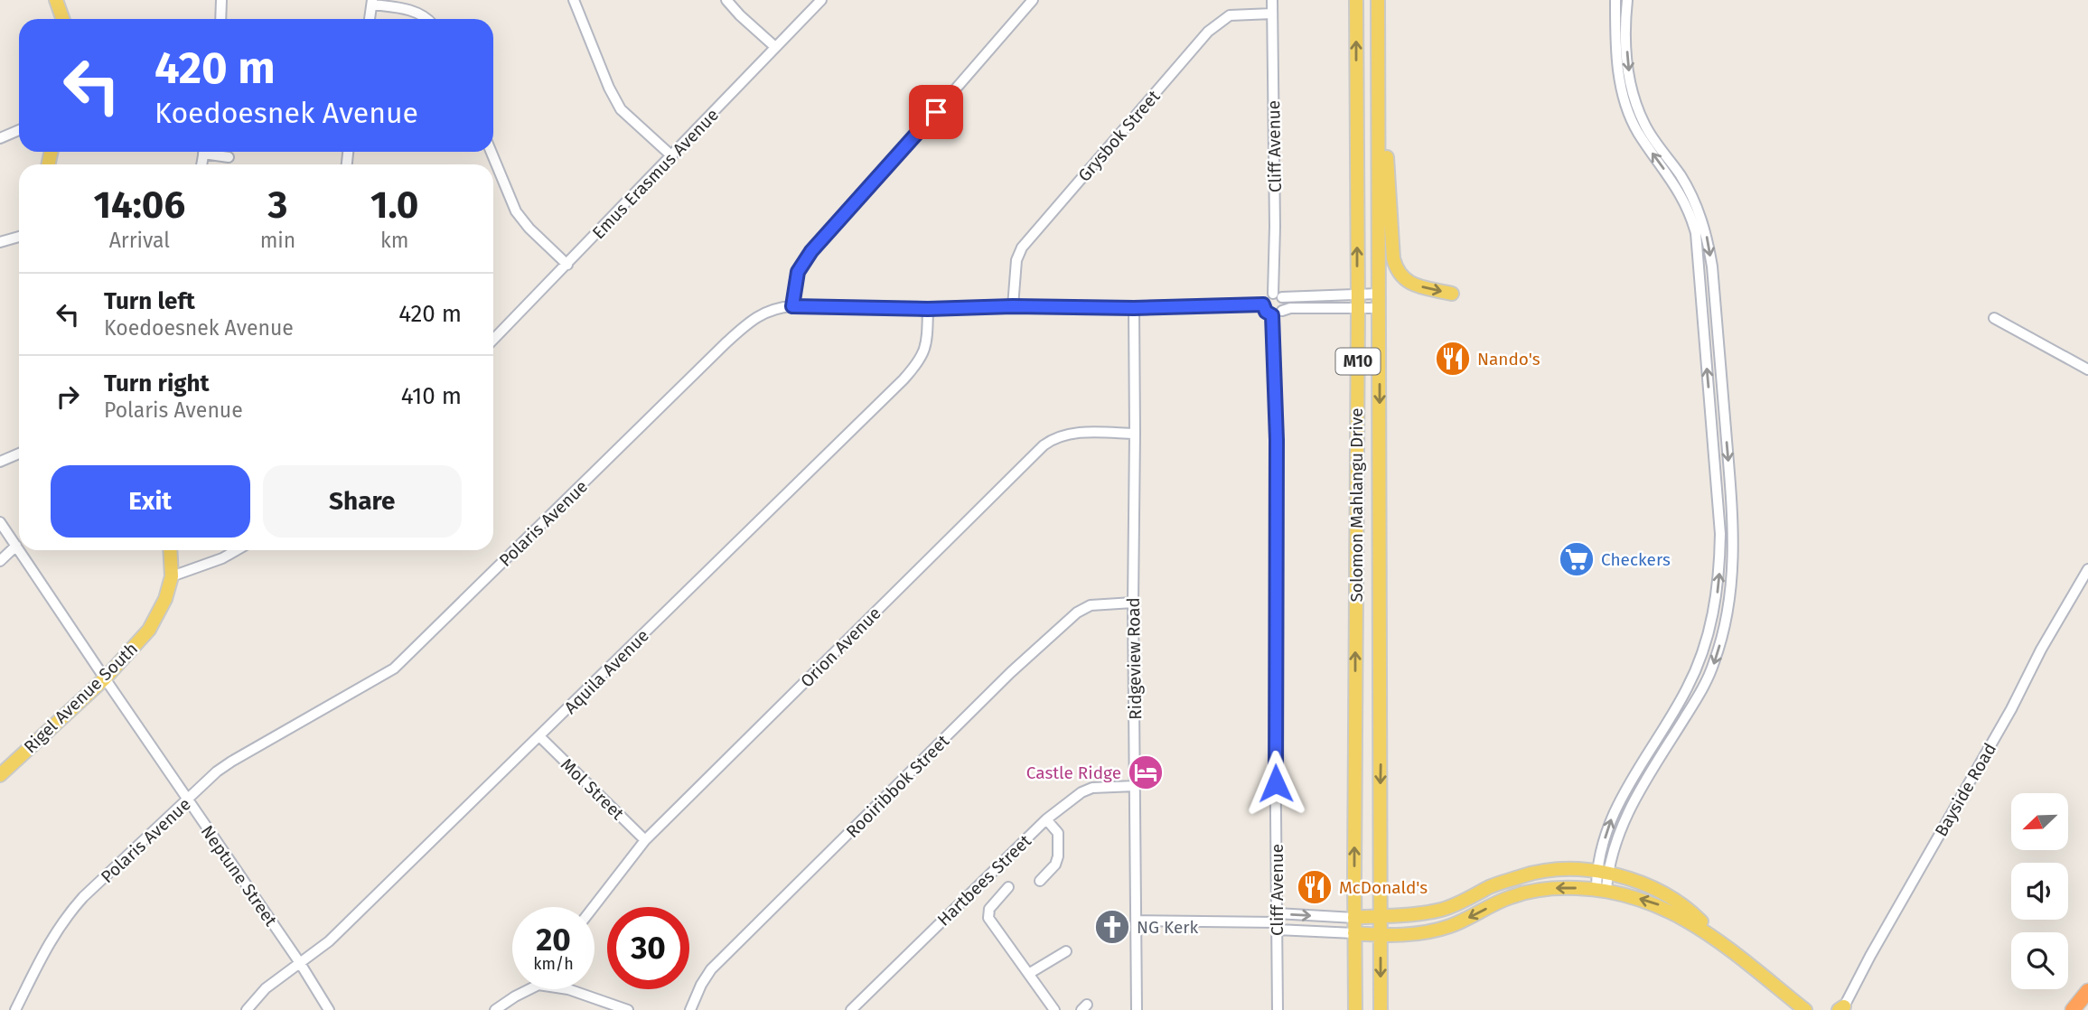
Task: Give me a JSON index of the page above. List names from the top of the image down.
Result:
{
  "streets": {
    "main road": ["M10", "Solomon Mahlangu Drive", "Rigel Avenue South"],
    "street": [
      "Grysbok Street",
      "Cliff Avenue",
      "Emus Erasmus Avenue",
      "Polaris Avenue",
      "Orion Avenue",
      "Ridgeview Road",
      "Aquila Avenue",
      "Rooiribbok Street",
      "Mol Street",
      "Bayside Road",
      "Neptune Street",
      "Hartbees Street"
    ]
  },
  "crossings": [
    ["Grysbok Street", "Cliff Avenue"],
    ["Grysbok Street", "Polaris Avenue"],
    ["Cliff Avenue", "Polaris Avenue"],
    ["Polaris Avenue", "Ridgeview Road"],
    ["Polaris Avenue", "Aquila Avenue"],
    ["Polaris Avenue", "Neptune Street"],
    ["Orion Avenue", "Ridgeview Road"],
    ["Orion Avenue", "Mol Street"],
    ["Ridgeview Road", "Rooiribbok Street"],
    ["Ridgeview Road", "Hartbees Street"],
    ["Aquila Avenue", "Mol Street"],
    ["Aquila Avenue", "Neptune Street"],
    ["Rigel Avenue South", "Neptune Street"]
  ],
  "places": {
    "restaurant": ["Nando's", "McDonald's"],
    "supermarket": ["Checkers"],
    "hotel": ["Castle Ridge"],
    "church": ["NG Kerk"]
  },
  "north": "bottom left",
  "page": {
    "turn": ["420 m", "Koedoesnek Avenue"],
    "eta": [
      "14:06",
      "Arrival",
      "3",
      "min",
      "1.0",
      "km"
    ],
    "list": [
      {
        "name": "Turn left",
        "note": "Koedoesnek Avenue",
        "value": "420 m"
      },
      {
        "name": "Turn right",
        "note": "Polaris Avenue",
        "value": "410 m"
      }
    ],
    "buttons": ["Exit", "Share"],
    "speed": "20 km/h",
    "limit": "30"
  }
}
